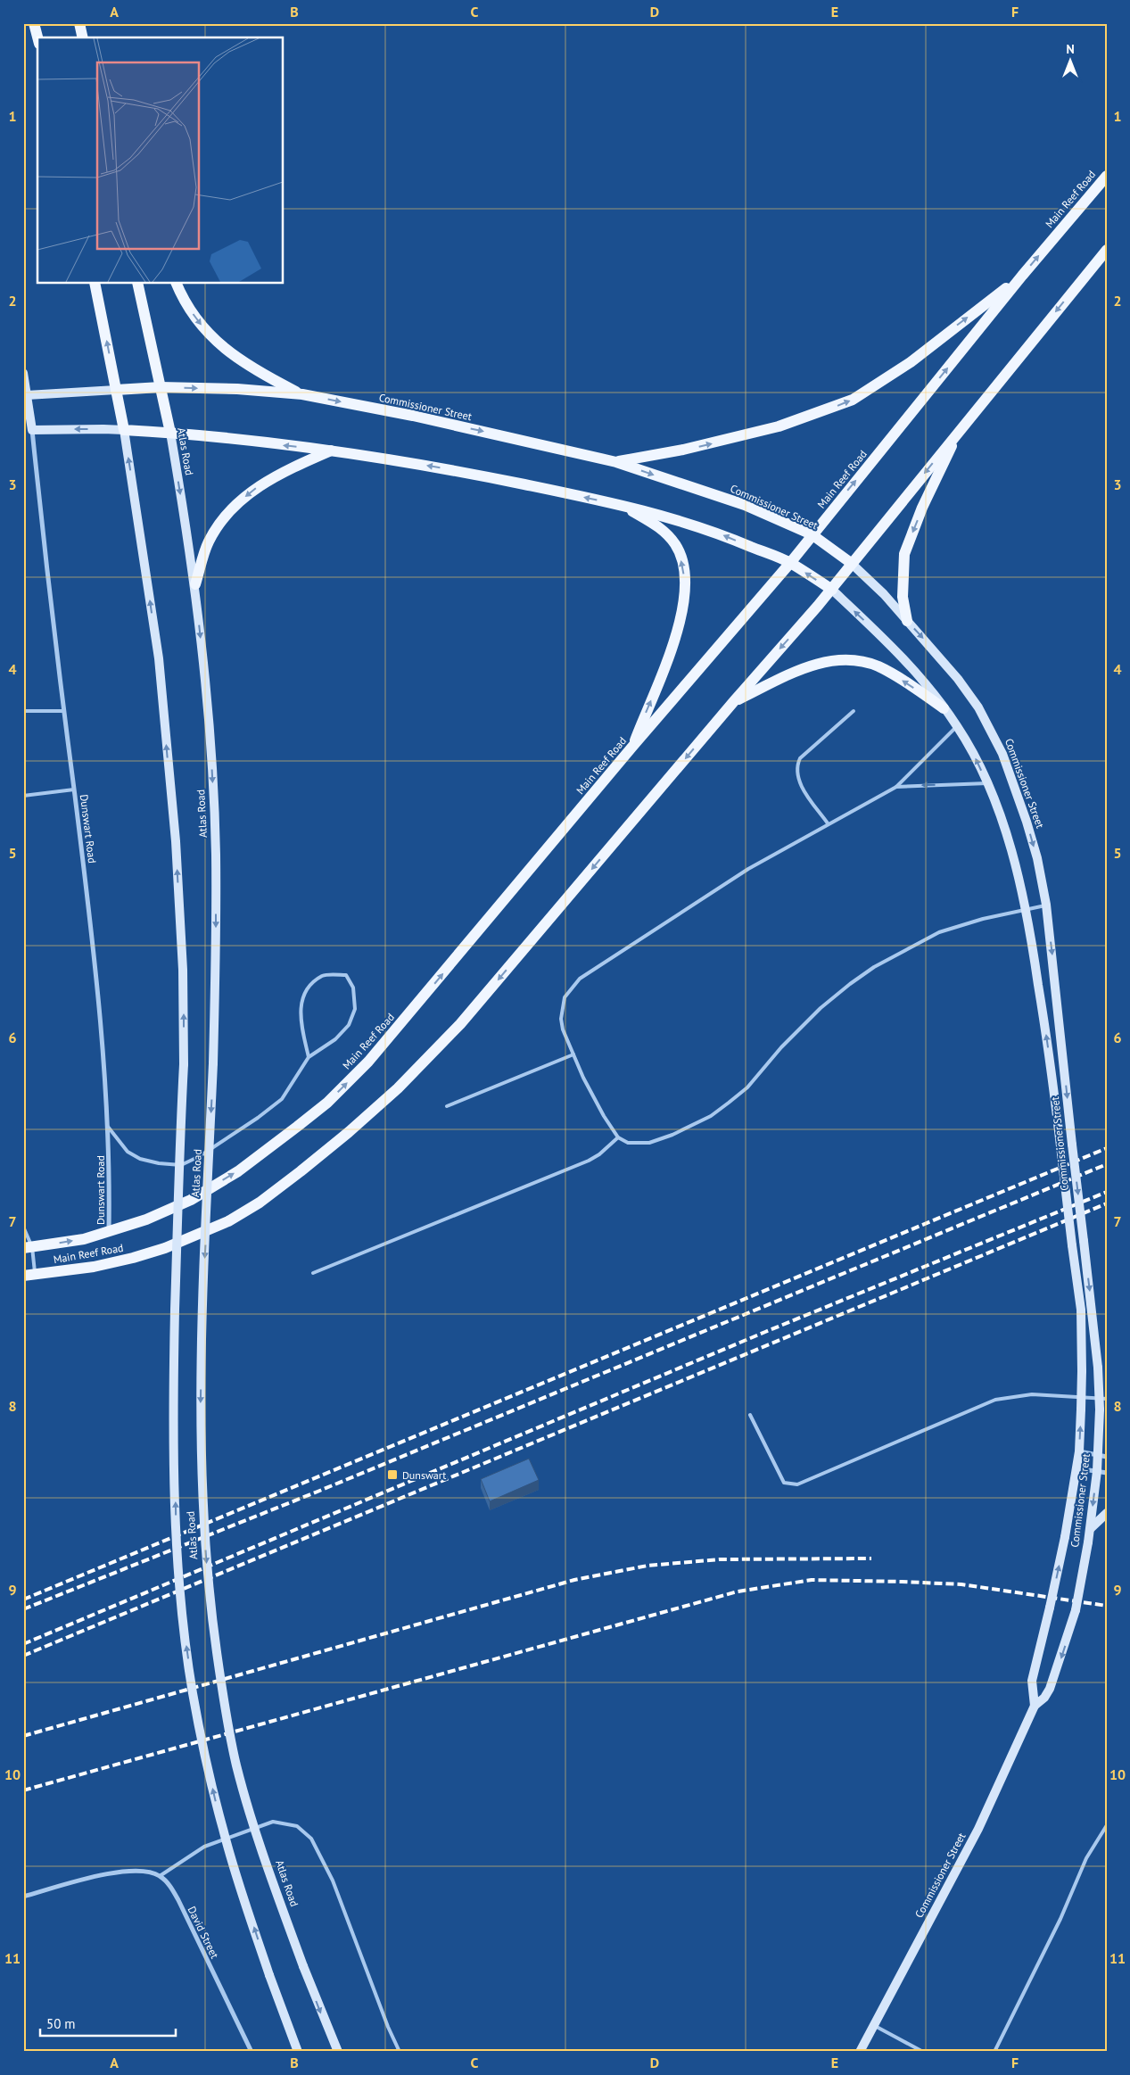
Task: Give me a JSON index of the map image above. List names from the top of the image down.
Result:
{
  "streets": {
    "main road": ["Main Reef Road", "Commissioner Street", "Atlas Road"],
    "street": ["Dunswart Road", "David Street"]
  },
  "crossings": [
    ["Main Reef Road", "Commissioner Street"],
    ["Main Reef Road", "Dunswart Road"],
    ["Commissioner Street", "Atlas Road"]
  ],
  "places": {
    "transit": ["Dunswart"]
  },
  "scale_bar": "50 m",
  "north": "top",
  "grid": {
    "columns": [
      "A",
      "B",
      "C",
      "D",
      "E",
      "F"
    ],
    "rows": [
      "1",
      "2",
      "3",
      "4",
      "5",
      "6",
      "7",
      "8",
      "9",
      "10",
      "11"
    ]
  }
}
